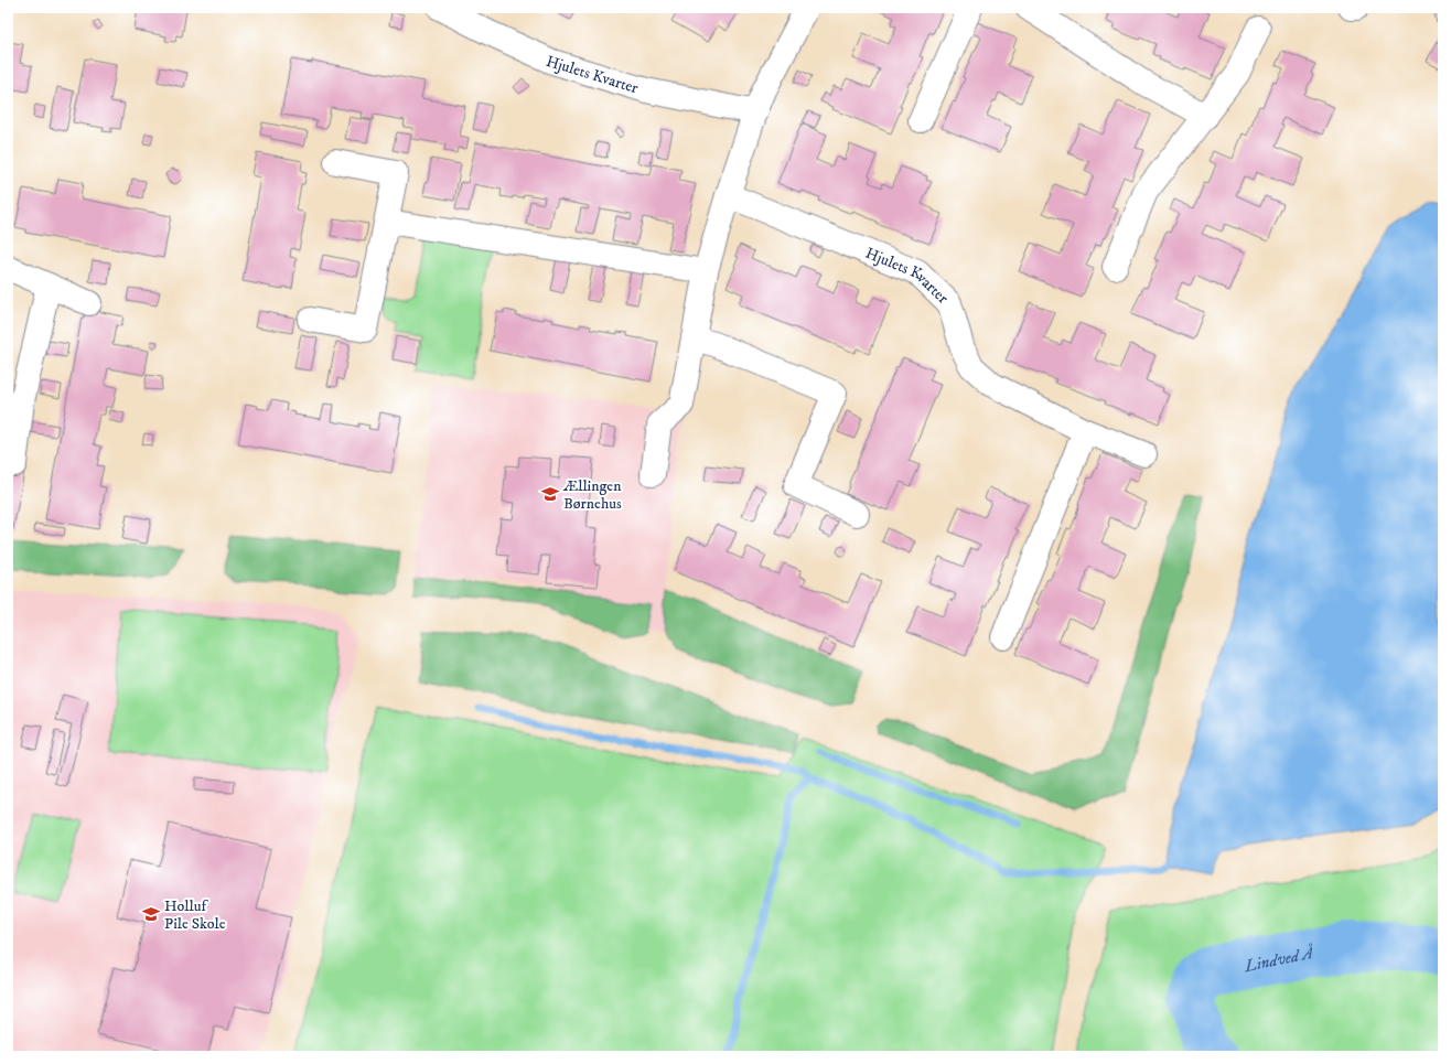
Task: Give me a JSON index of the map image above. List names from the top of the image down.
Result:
{
  "streets": {
    "street": ["Hjulets Kvarter"]
  },
  "water": ["Lindved Å"],
  "places": {
    "school or university": ["Ællingen Børnehus", "Holluf Pile Skole"]
  }
}
